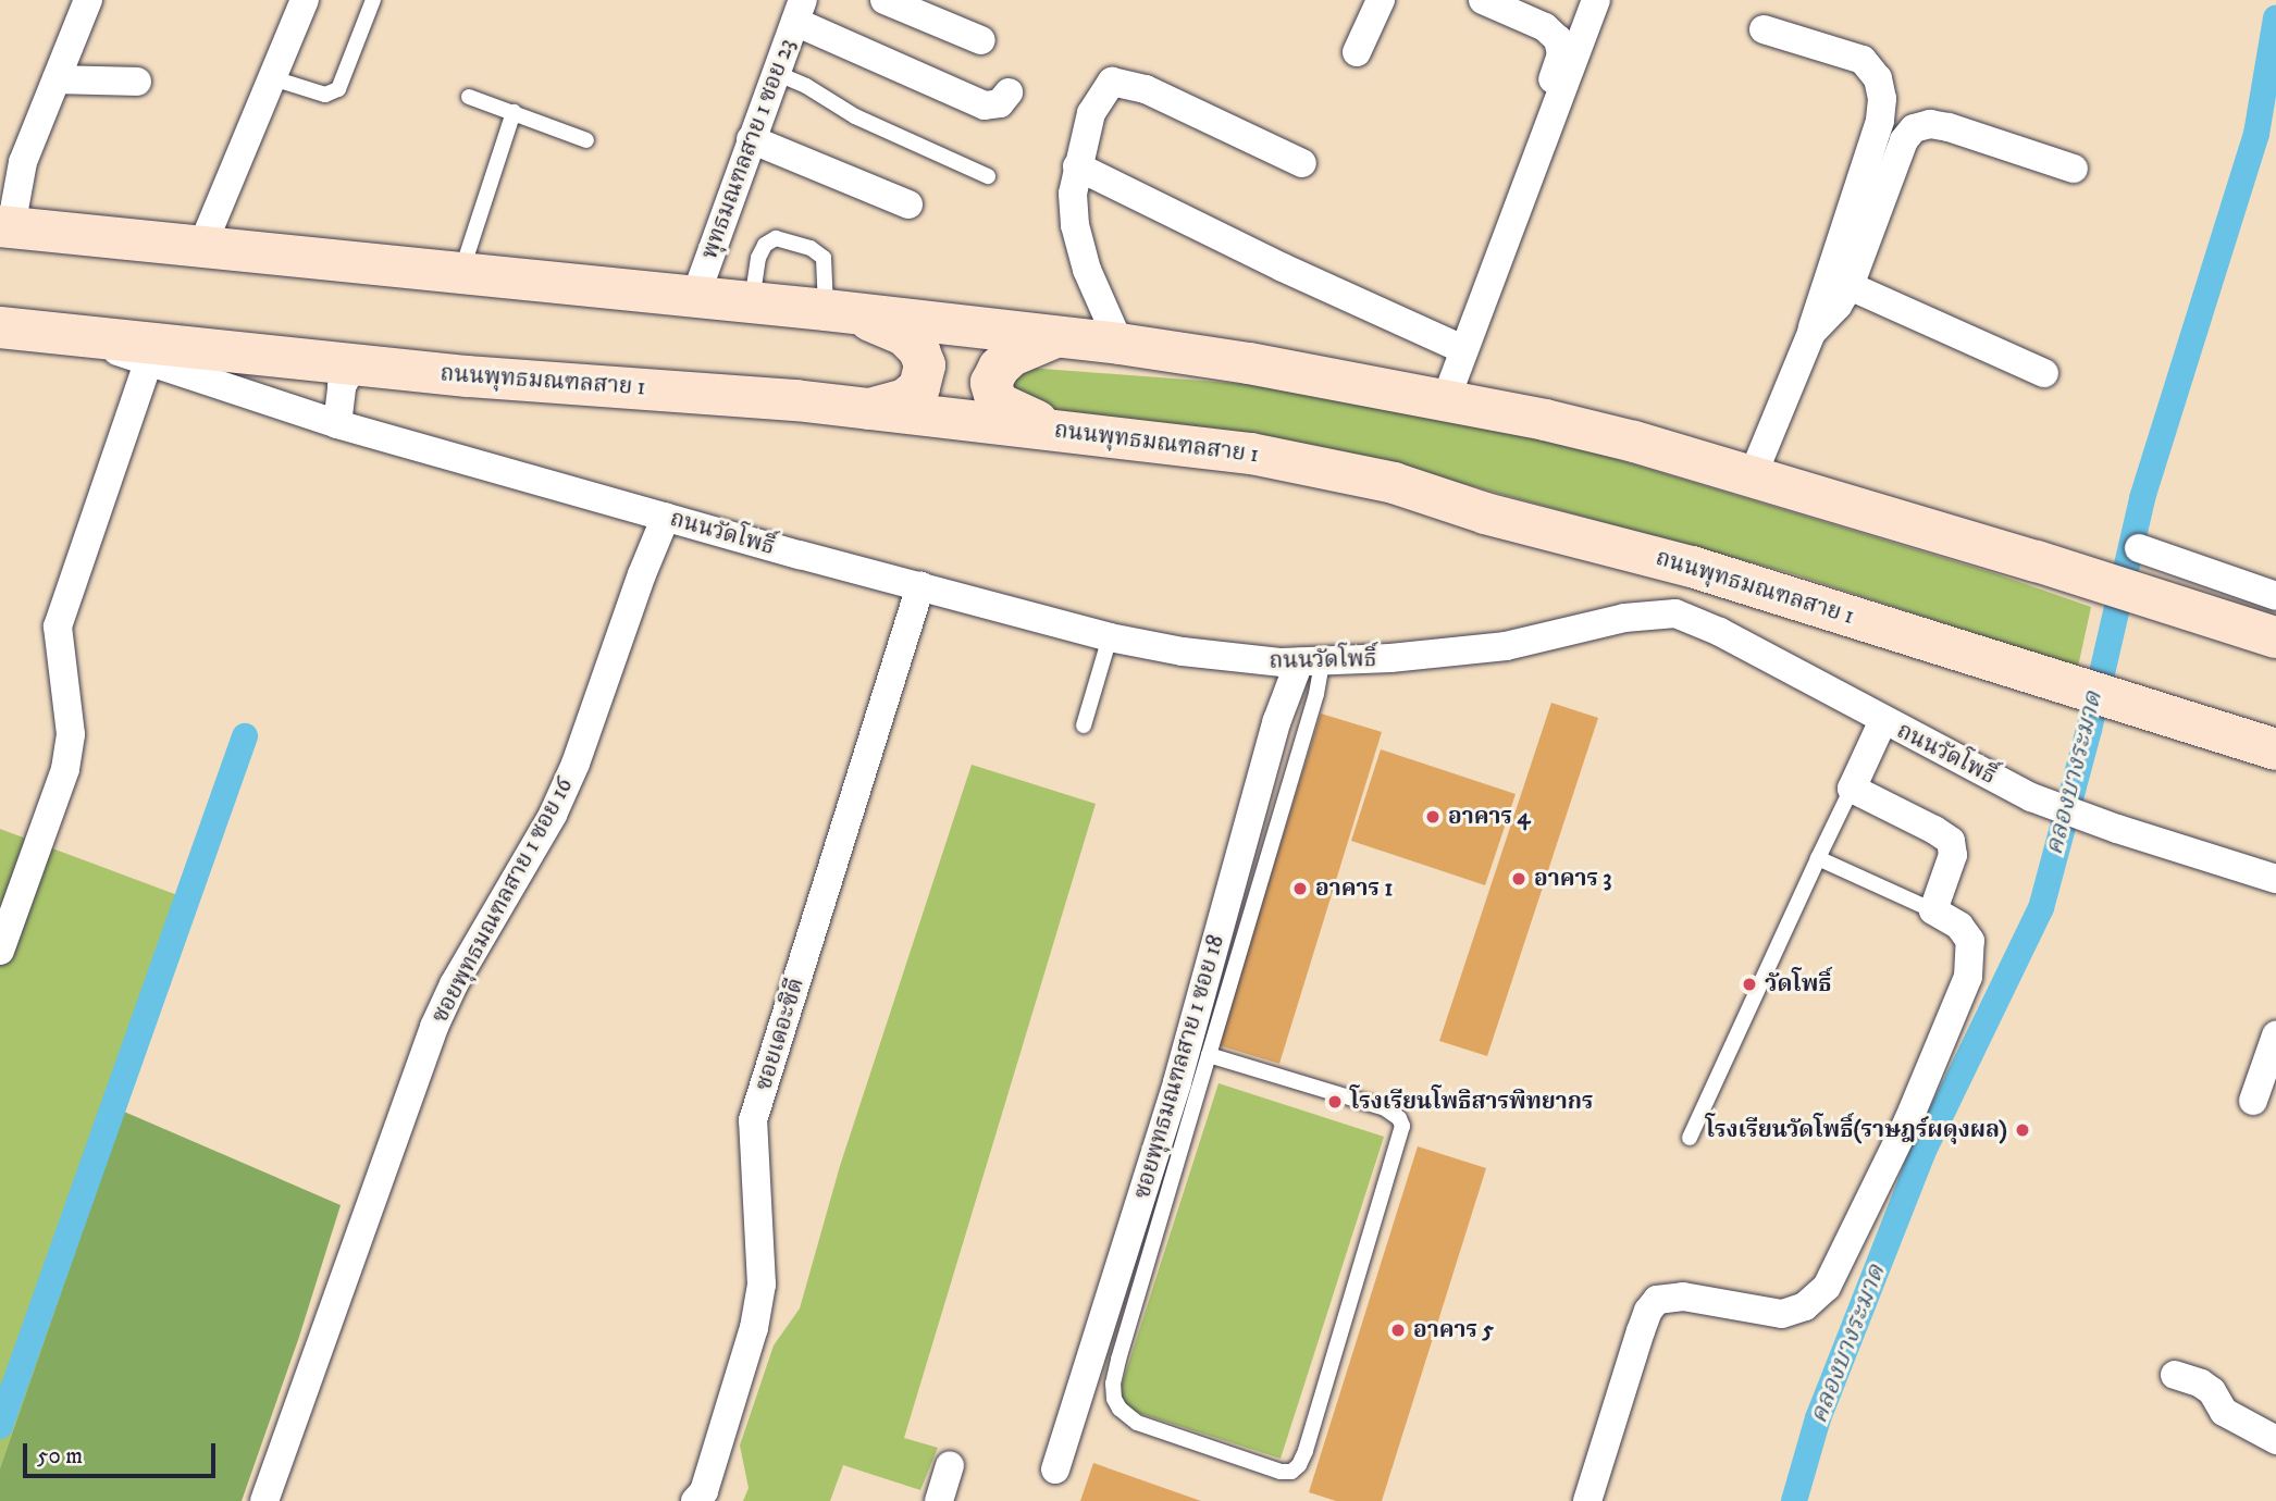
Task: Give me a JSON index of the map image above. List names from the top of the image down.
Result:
{
  "streets": {
    "main road": ["ถนนพุทธมณฑลสาย 1"],
    "street": [
      "พุทธมณฑลสาย 1 ซอย 23",
      "ถนนวัดโพธิ์",
      "ซอยพุทธมณฑลสาย 1 ซอย 16",
      "ซอยเดอะซิตี",
      "ซอยพุทธมณฑลสาย 1 ซอย 18"
    ]
  },
  "crossings": [
    ["ถนนพุทธมณฑลสาย 1", "ถนนวัดโพธิ์"],
    ["ถนนวัดโพธิ์", "ซอยพุทธมณฑลสาย 1 ซอย 16"],
    ["ถนนวัดโพธิ์", "ซอยเดอะซิตี"],
    ["ถนนวัดโพธิ์", "ซอยพุทธมณฑลสาย 1 ซอย 18"]
  ],
  "water": ["คลองบางระมาด"],
  "places": [
    "อาคาร 4",
    "อาคาร 3",
    "อาคาร 1",
    "วัดโพธิ์",
    "โรงเรียนโพธิสารพิทยากร",
    "โรงเรียนวัดโพธิ์(ราษฎร์ผดุงผล)",
    "อาคาร 5"
  ],
  "scale_bar": "50 m"
}
